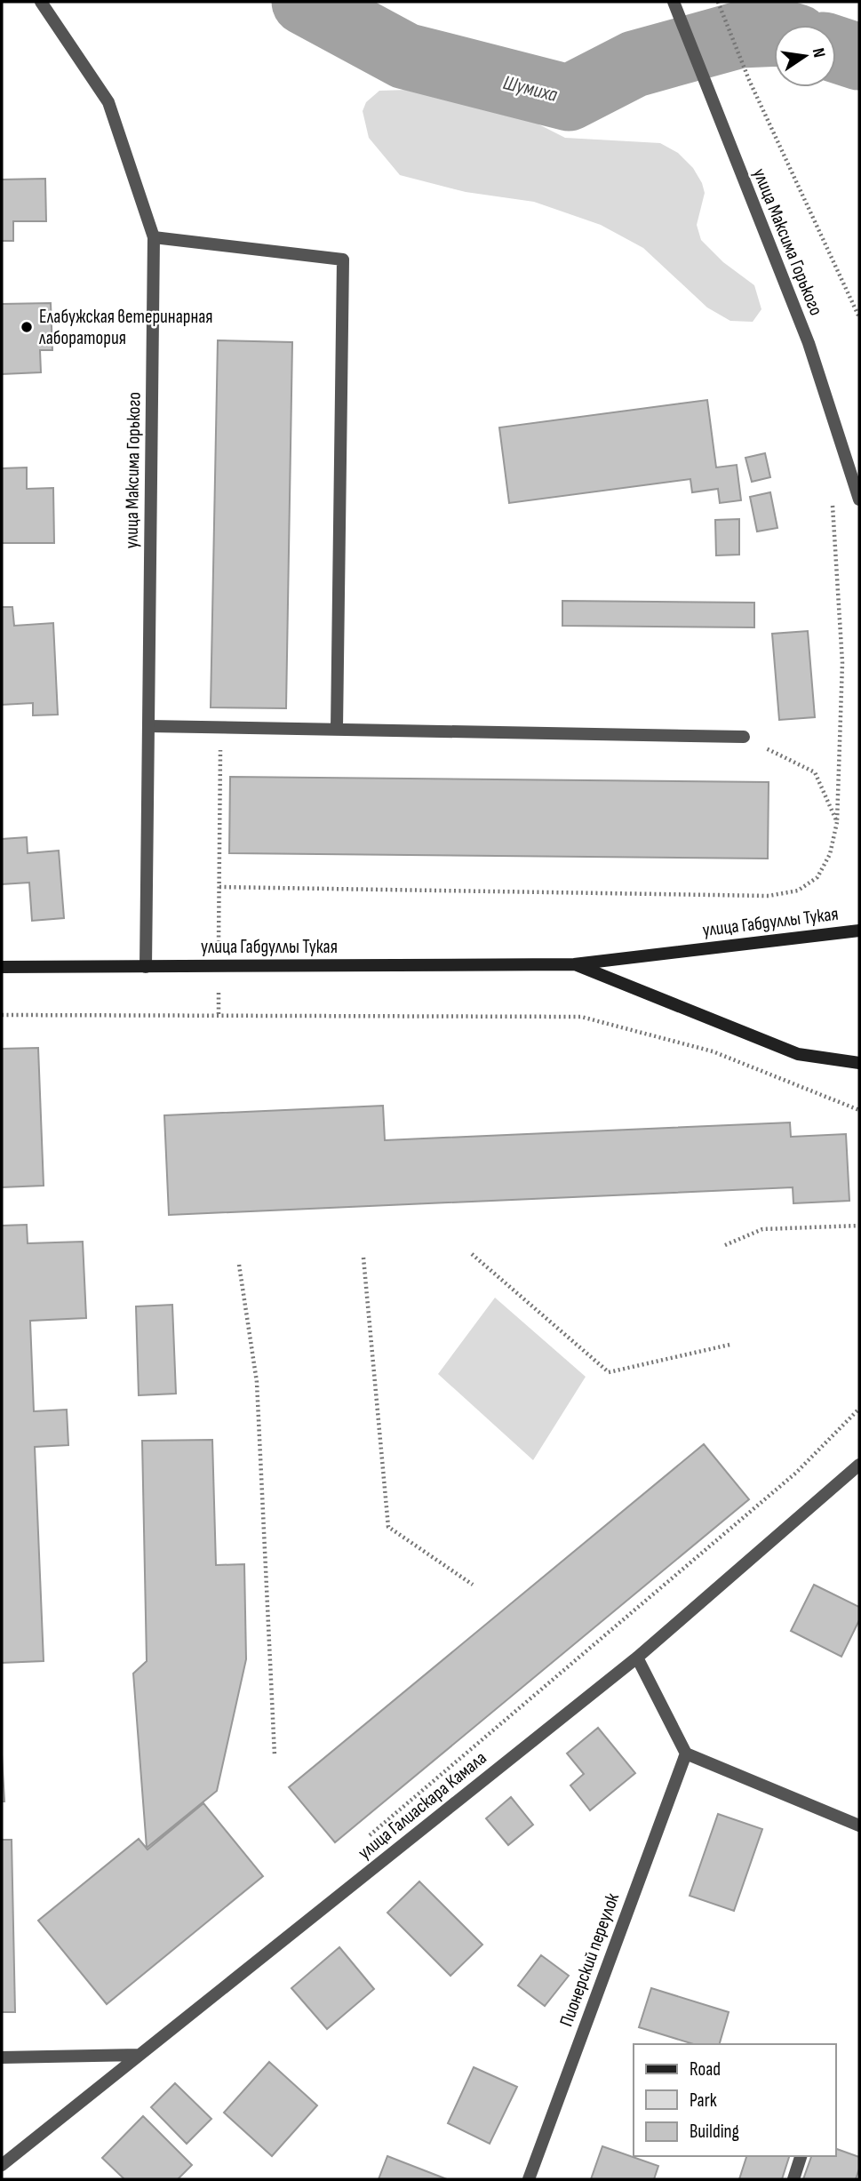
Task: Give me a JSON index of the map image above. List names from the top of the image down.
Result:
{
  "streets": {
    "main road": ["улица Габдуллы Тукая"],
    "street": ["улица Максима Горького", "улица Галиаскара Камала", "Пионерский переулок"]
  },
  "crossings": [
    ["улица Максима Горького", "улица Габдуллы Тукая"]
  ],
  "water": ["Шумиха"],
  "places": ["Елабужская ветеринарная лаборатория"],
  "legend": ["Road", "Park", "Building"],
  "north": "right"
}
